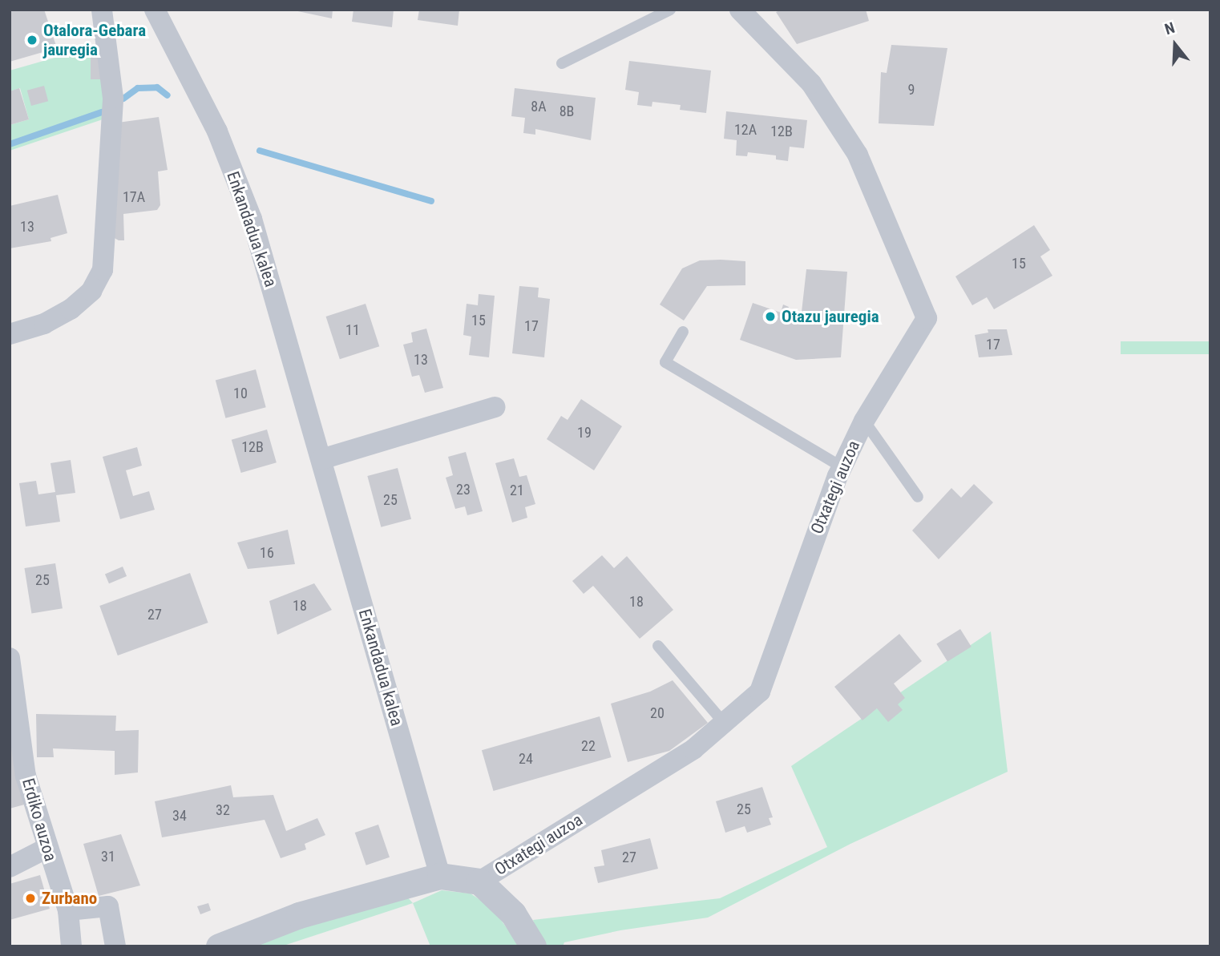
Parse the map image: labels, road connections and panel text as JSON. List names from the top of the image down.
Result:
{
  "streets": {
    "street": ["Enkandadua kalea", "Otxategi auzoa", "Erdiko auzoa"]
  },
  "places": ["Otalora-Gebara jauregia", "Otazu jauregia", "Zurbano"],
  "house_numbers": [
    "9",
    "8A",
    "8B",
    "12A",
    "12B",
    "17A",
    "13",
    "15",
    "15",
    "17",
    "11",
    "17",
    "13",
    "10",
    "19",
    "12B",
    "23",
    "21",
    "25",
    "16",
    "25",
    "18",
    "18",
    "27",
    "20",
    "22",
    "24",
    "25",
    "32",
    "34",
    "31",
    "27"
  ],
  "north": "top"
}
